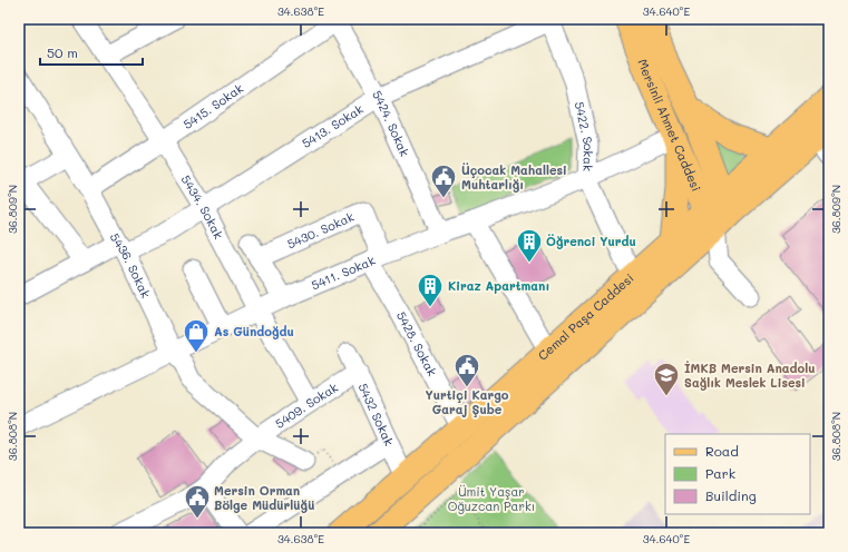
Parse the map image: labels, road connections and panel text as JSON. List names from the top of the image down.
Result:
{
  "streets": {
    "main road": ["Mersinli Ahmet Caddesi", "Cemal Paşa Caddesi"],
    "street": [
      "5415. Sokak",
      "5424. Sokak",
      "5413. Sokak",
      "5422. Sokak",
      "5434. Sokak",
      "5430. Sokak",
      "5436. Sokak",
      "5411. Sokak",
      "5428. Sokak",
      "5409. Sokak",
      "5432 Sokak"
    ]
  },
  "crossings": [
    ["5415. Sokak", "5424. Sokak"],
    ["5415. Sokak", "5434. Sokak"],
    ["5415. Sokak", "5436. Sokak"],
    ["5424. Sokak", "5413. Sokak"],
    ["5424. Sokak", "5411. Sokak"],
    ["Mersinli Ahmet Caddesi", "5411. Sokak"],
    ["Mersinli Ahmet Caddesi", "Cemal Paşa Caddesi"],
    ["5413. Sokak", "5422. Sokak"],
    ["5413. Sokak", "5434. Sokak"],
    ["5413. Sokak", "5436. Sokak"],
    ["5422. Sokak", "5411. Sokak"],
    ["5422. Sokak", "Cemal Paşa Caddesi"],
    ["5434. Sokak", "5411. Sokak"],
    ["5434. Sokak", "5409. Sokak"],
    ["5430. Sokak", "5411. Sokak"],
    ["5430. Sokak", "5428. Sokak"],
    ["5436. Sokak", "5411. Sokak"],
    ["5436. Sokak", "5409. Sokak"],
    ["5411. Sokak", "5428. Sokak"],
    ["Cemal Paşa Caddesi", "5428. Sokak"],
    ["Cemal Paşa Caddesi", "5432 Sokak"],
    ["5409. Sokak", "5432 Sokak"]
  ],
  "parks": ["Ümit Yaşar Oğuzcan Parkı"],
  "places": {
    "public building": ["Üçocak Mahallesi Muhtarlığı", "Yurtiçi Kargo Garaj Şube", "Mersin Orman Bölge Müdürlüğü"],
    "building": ["Öğrenci Yurdu", "Kiraz Apartmanı"],
    "shop": ["As Gündoğdu"],
    "school or university": ["İMKB Mersin Anadolu Sağlık Meslek Lisesi"]
  },
  "legend": ["Road", "Park", "Building"],
  "scale_bar": "50 m",
  "coordinates": [
    "34.638°E",
    "34.640°E",
    "36.809°N",
    "36.808°N"
  ]
}
